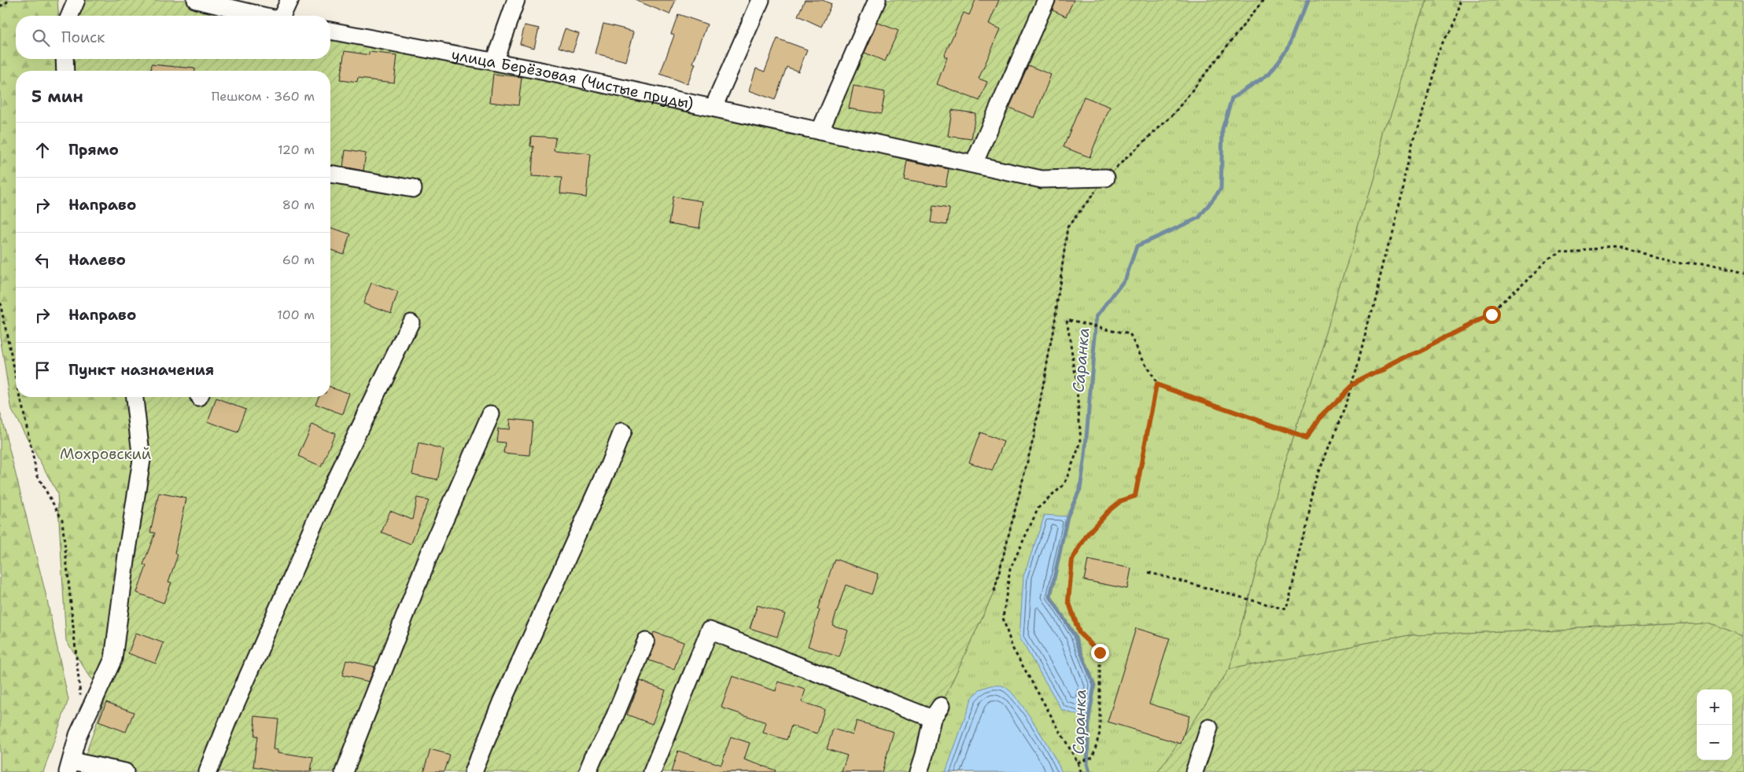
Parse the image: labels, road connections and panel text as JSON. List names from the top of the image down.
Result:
{
  "streets": {
    "street": ["улица Берёзовая (Чистые пруды)"]
  },
  "water": ["Саранка"],
  "parks": ["Мохровский"],
  "page": {
    "search": "Поиск",
    "heading": ["5 мин", "Пешком · 360 m"],
    "list": [
      ["Прямо", "120 m"],
      ["Направо", "80 m"],
      ["Налево", "60 m"],
      ["Направо", "100 m"],
      "Пункт назначения"
    ],
    "map_buttons": ["+", "−"]
  }
}
